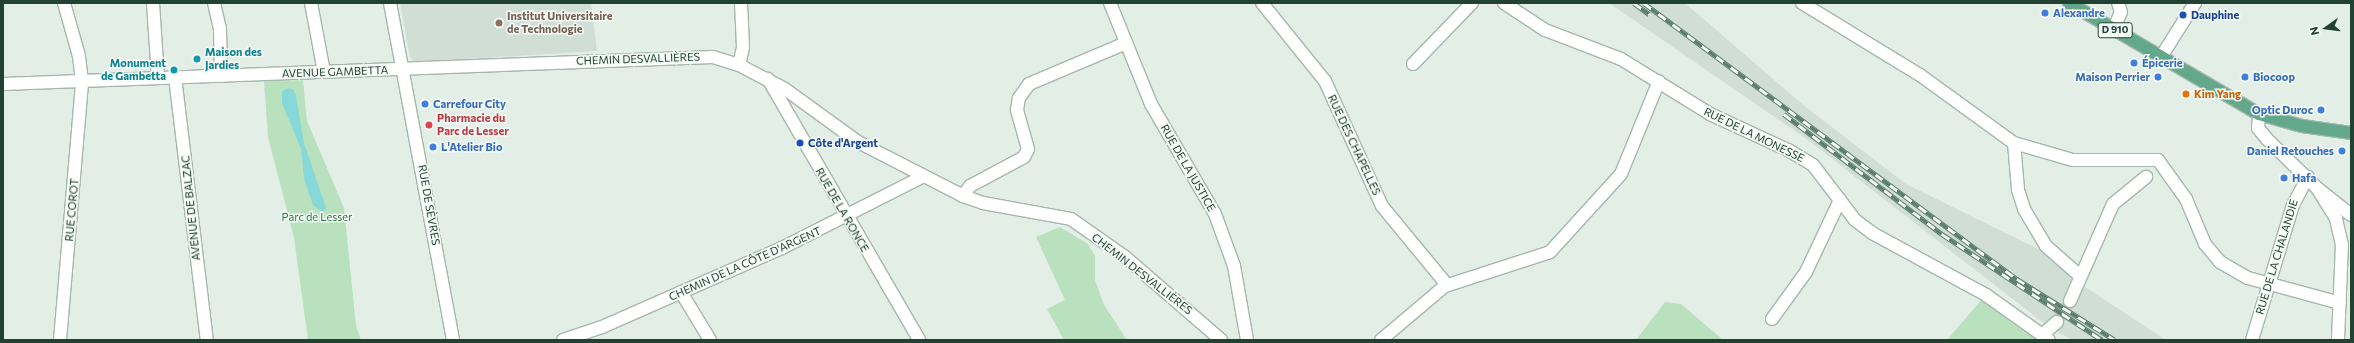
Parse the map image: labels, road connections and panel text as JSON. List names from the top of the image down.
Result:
{
  "streets": {
    "main road": ["D 910"],
    "street": [
      "CHEMIN DESVALLIÈRES",
      "AVENUE GAMBETTA",
      "RUE DE LA MONESSE",
      "RUE DES CHAPELLES",
      "RUE DE LA JUSTICE",
      "RUE DE SÈVRES",
      "AVENUE DE BALZAC",
      "RUE COROT",
      "RUE DE LA RONCE",
      "RUE DE LA CHALANDIE",
      "CHEMIN DE LA CÔTE D'ARGENT"
    ]
  },
  "crossings": [
    ["CHEMIN DESVALLIÈRES", "AVENUE GAMBETTA"],
    ["CHEMIN DESVALLIÈRES", "RUE DE SÈVRES"],
    ["CHEMIN DESVALLIÈRES", "RUE DE LA RONCE"],
    ["CHEMIN DESVALLIÈRES", "CHEMIN DE LA CÔTE D'ARGENT"],
    ["AVENUE GAMBETTA", "RUE DE SÈVRES"],
    ["AVENUE GAMBETTA", "AVENUE DE BALZAC"],
    ["AVENUE GAMBETTA", "RUE COROT"],
    ["RUE DE LA RONCE", "CHEMIN DE LA CÔTE D'ARGENT"]
  ],
  "parks": ["Parc de Lesser"],
  "places": [
    "Alexandre",
    "Dauphine",
    "Institut Universitaire de Technologie",
    "Maison des Jardies",
    "Épicerie",
    "Monument de Gambetta",
    "Maison Perrier",
    "Biocoop",
    "Kim Yang",
    "Carrefour City",
    "Optic Duroc",
    "Pharmacie du Parc de Lesser",
    "Côte d'Argent",
    "L'Atelier Bio",
    "Daniel Retouches",
    "Hafa"
  ],
  "north": "left"
}
